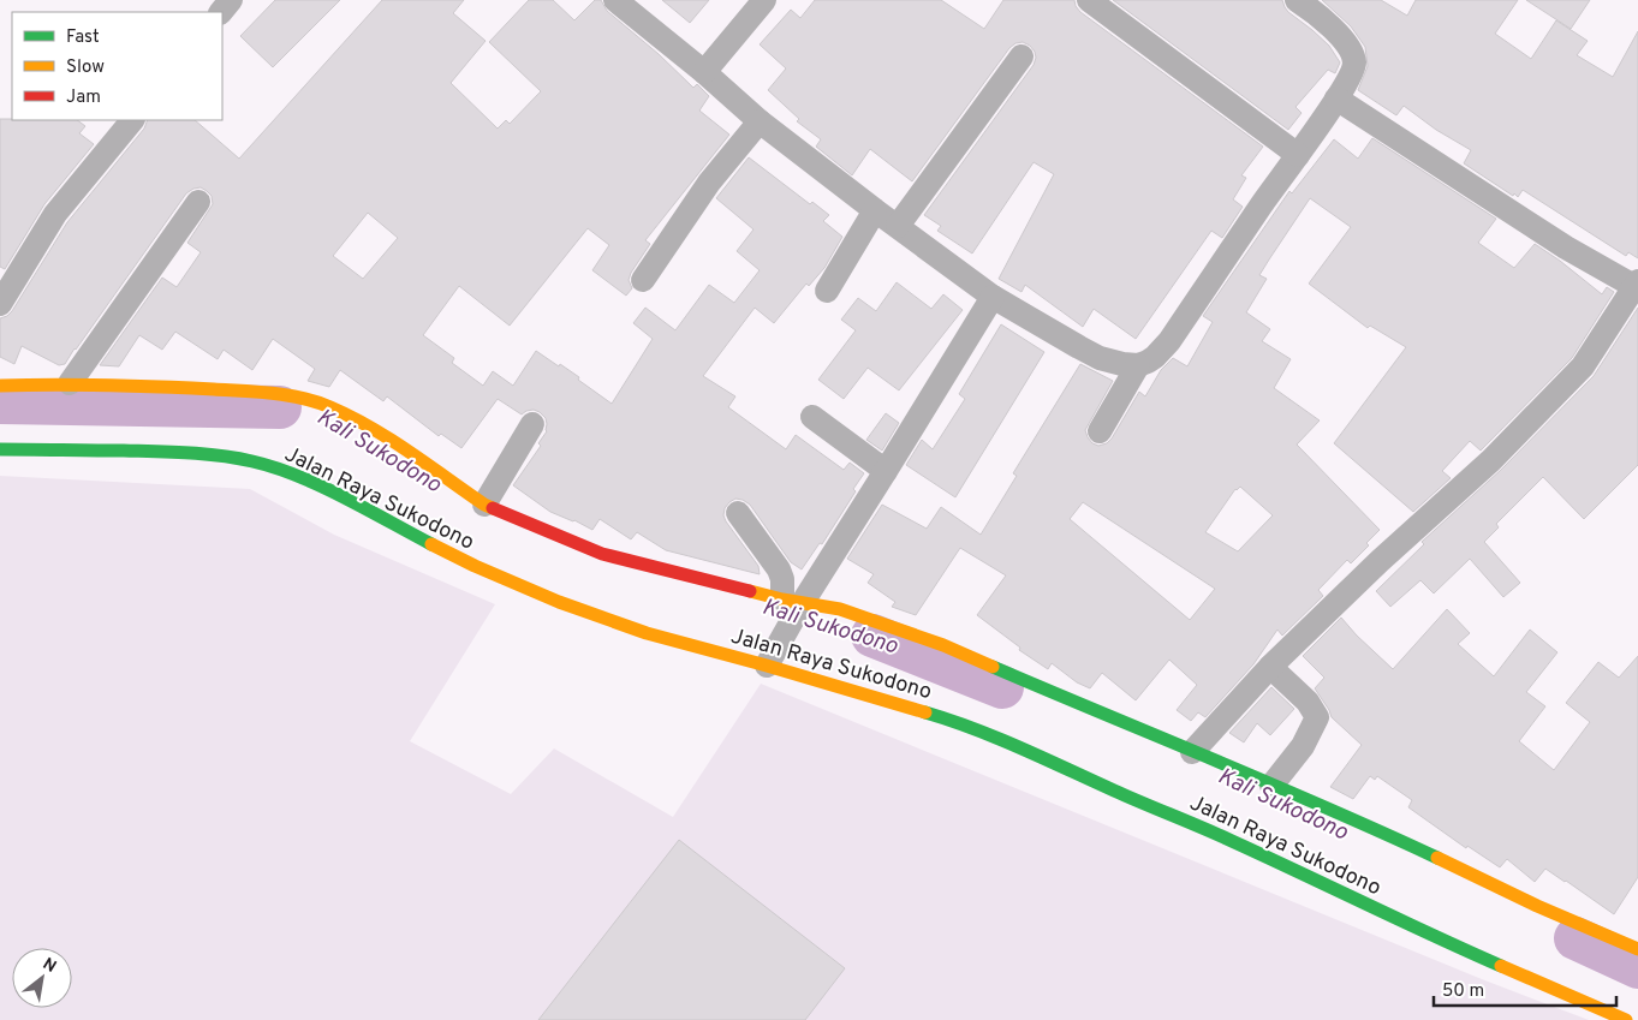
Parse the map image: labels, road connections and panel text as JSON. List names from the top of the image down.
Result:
{
  "streets": {
    "street": ["Jalan Raya Sukodono"]
  },
  "water": ["Kali Sukodono"],
  "legend": ["Fast", "Slow", "Jam"],
  "scale_bar": "50 m",
  "north": "top right"
}
